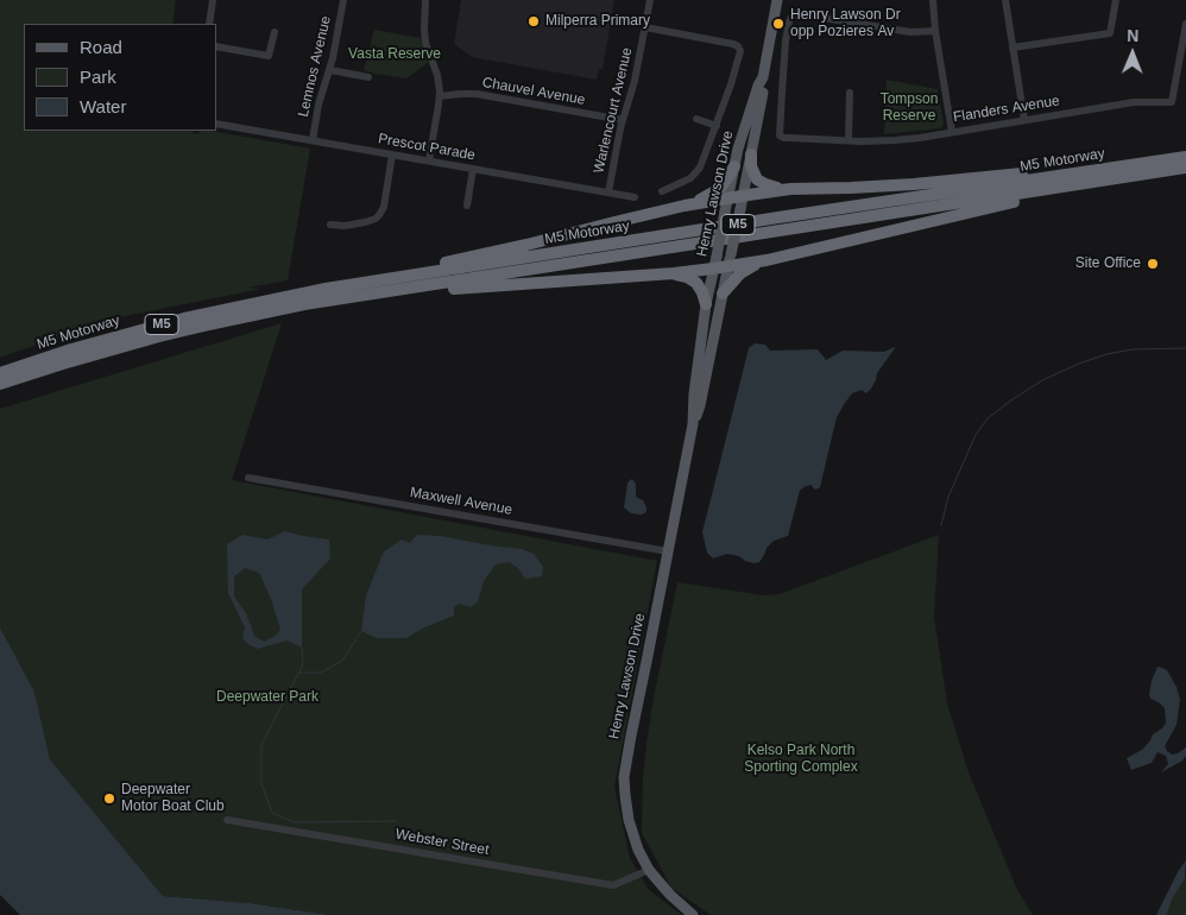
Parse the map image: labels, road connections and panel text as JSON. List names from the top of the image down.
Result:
{
  "streets": {
    "highway": ["M5 Motorway", "M5"],
    "main road": ["Henry Lawson Drive"],
    "street": [
      "Lemnos Avenue",
      "Chauvel Avenue",
      "Flanders Avenue",
      "Warlencourt Avenue",
      "Prescot Parade",
      "Maxwell Avenue",
      "Webster Street"
    ]
  },
  "crossings": [
    ["Lemnos Avenue", "Prescot Parade"],
    ["Chauvel Avenue", "Warlencourt Avenue"],
    ["Warlencourt Avenue", "Prescot Parade"],
    ["Henry Lawson Drive", "Maxwell Avenue"],
    ["Henry Lawson Drive", "Webster Street"]
  ],
  "parks": [
    "Vasta Reserve",
    "Tompson Reserve",
    "Deepwater Park",
    "Kelso Park North Sporting Complex"
  ],
  "places": [
    "Milperra Primary",
    "Henry Lawson Dr opp Pozieres Av",
    "Site Office",
    "Deepwater Motor Boat Club"
  ],
  "legend": ["Road", "Park", "Water"],
  "north": "top"
}
